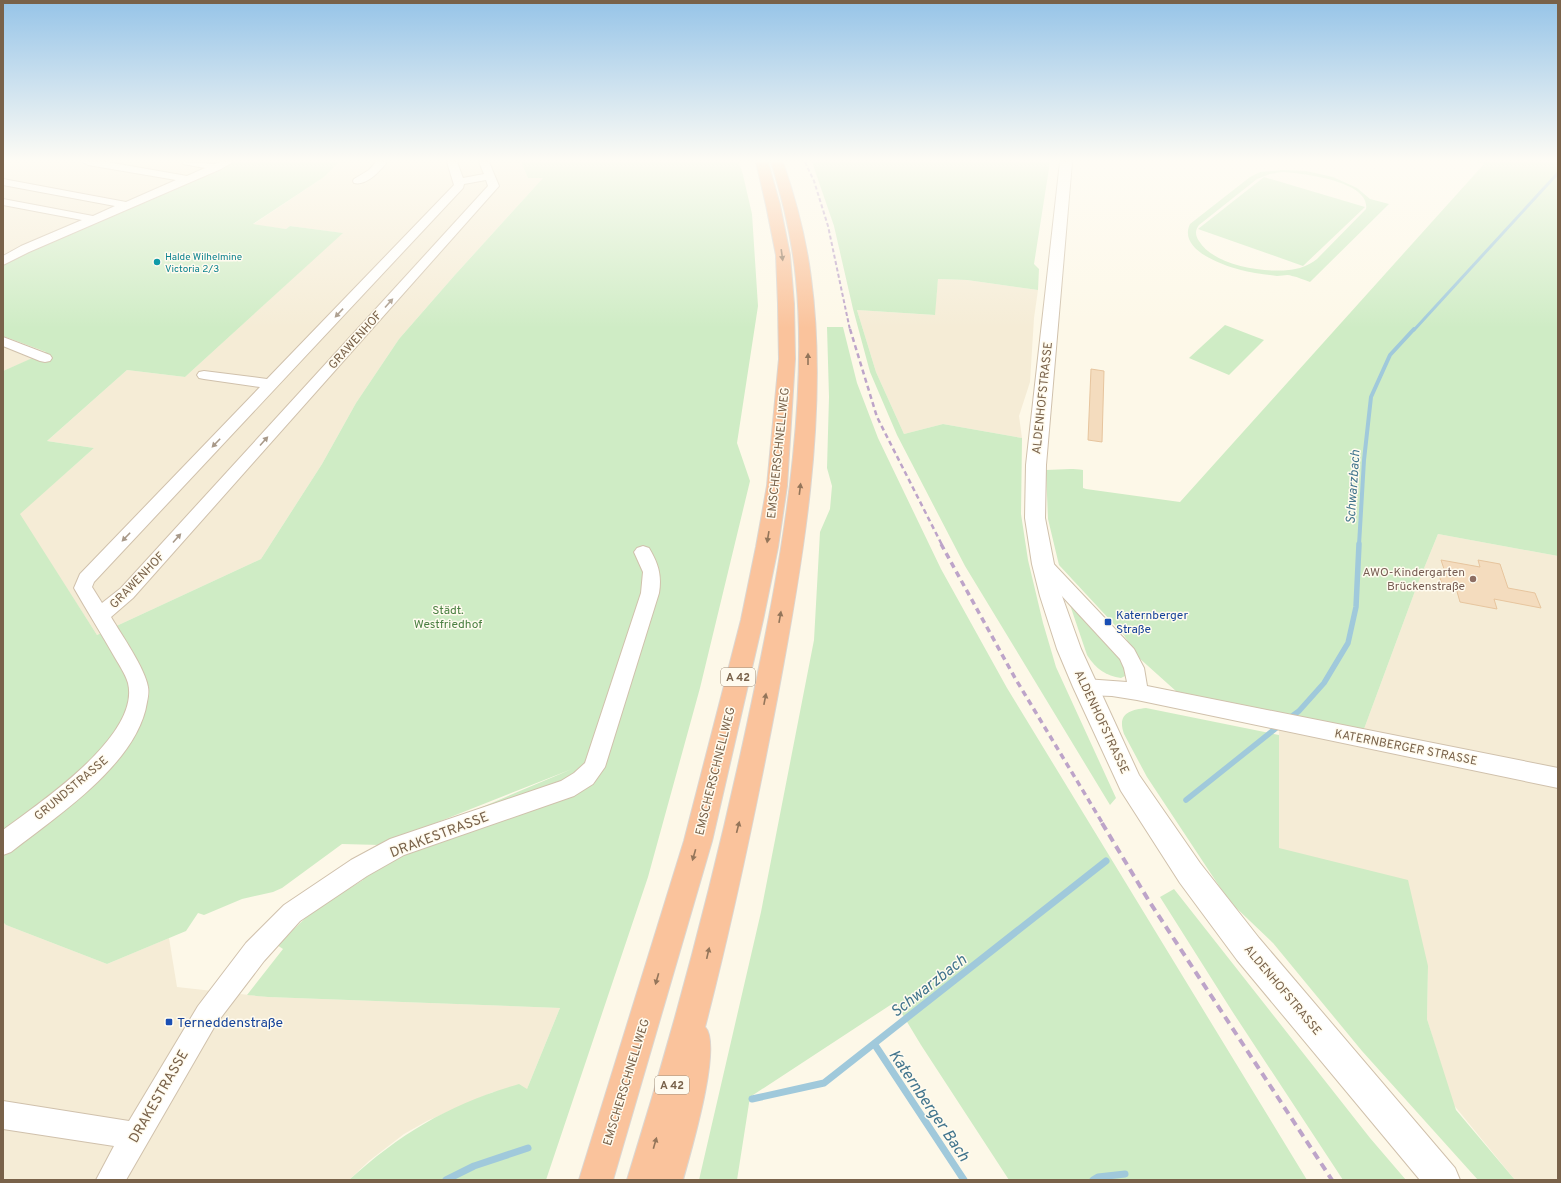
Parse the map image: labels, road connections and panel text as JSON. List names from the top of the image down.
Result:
{
  "streets": {
    "highway": ["EMSCHERSCHNELLWEG", "A 42"],
    "street": [
      "GRAWENHOF",
      "ALDENHOFSTRASSE",
      "KATERNBERGER STRASSE",
      "GRUNDSTRASSE",
      "DRAKESTRASSE"
    ]
  },
  "crossings": [
    ["GRAWENHOF", "GRUNDSTRASSE"],
    ["ALDENHOFSTRASSE", "KATERNBERGER STRASSE"]
  ],
  "water": ["Schwarzbach", "Katernberger Bach"],
  "parks": ["Städt. Westfriedhof"],
  "places": {
    "other": ["Halde Wilhelmine Victoria 2/3", "AWO-Kindergarten Brückenstraße"],
    "transit": ["Katernberger Straße", "Terneddenstraße"]
  }
}
